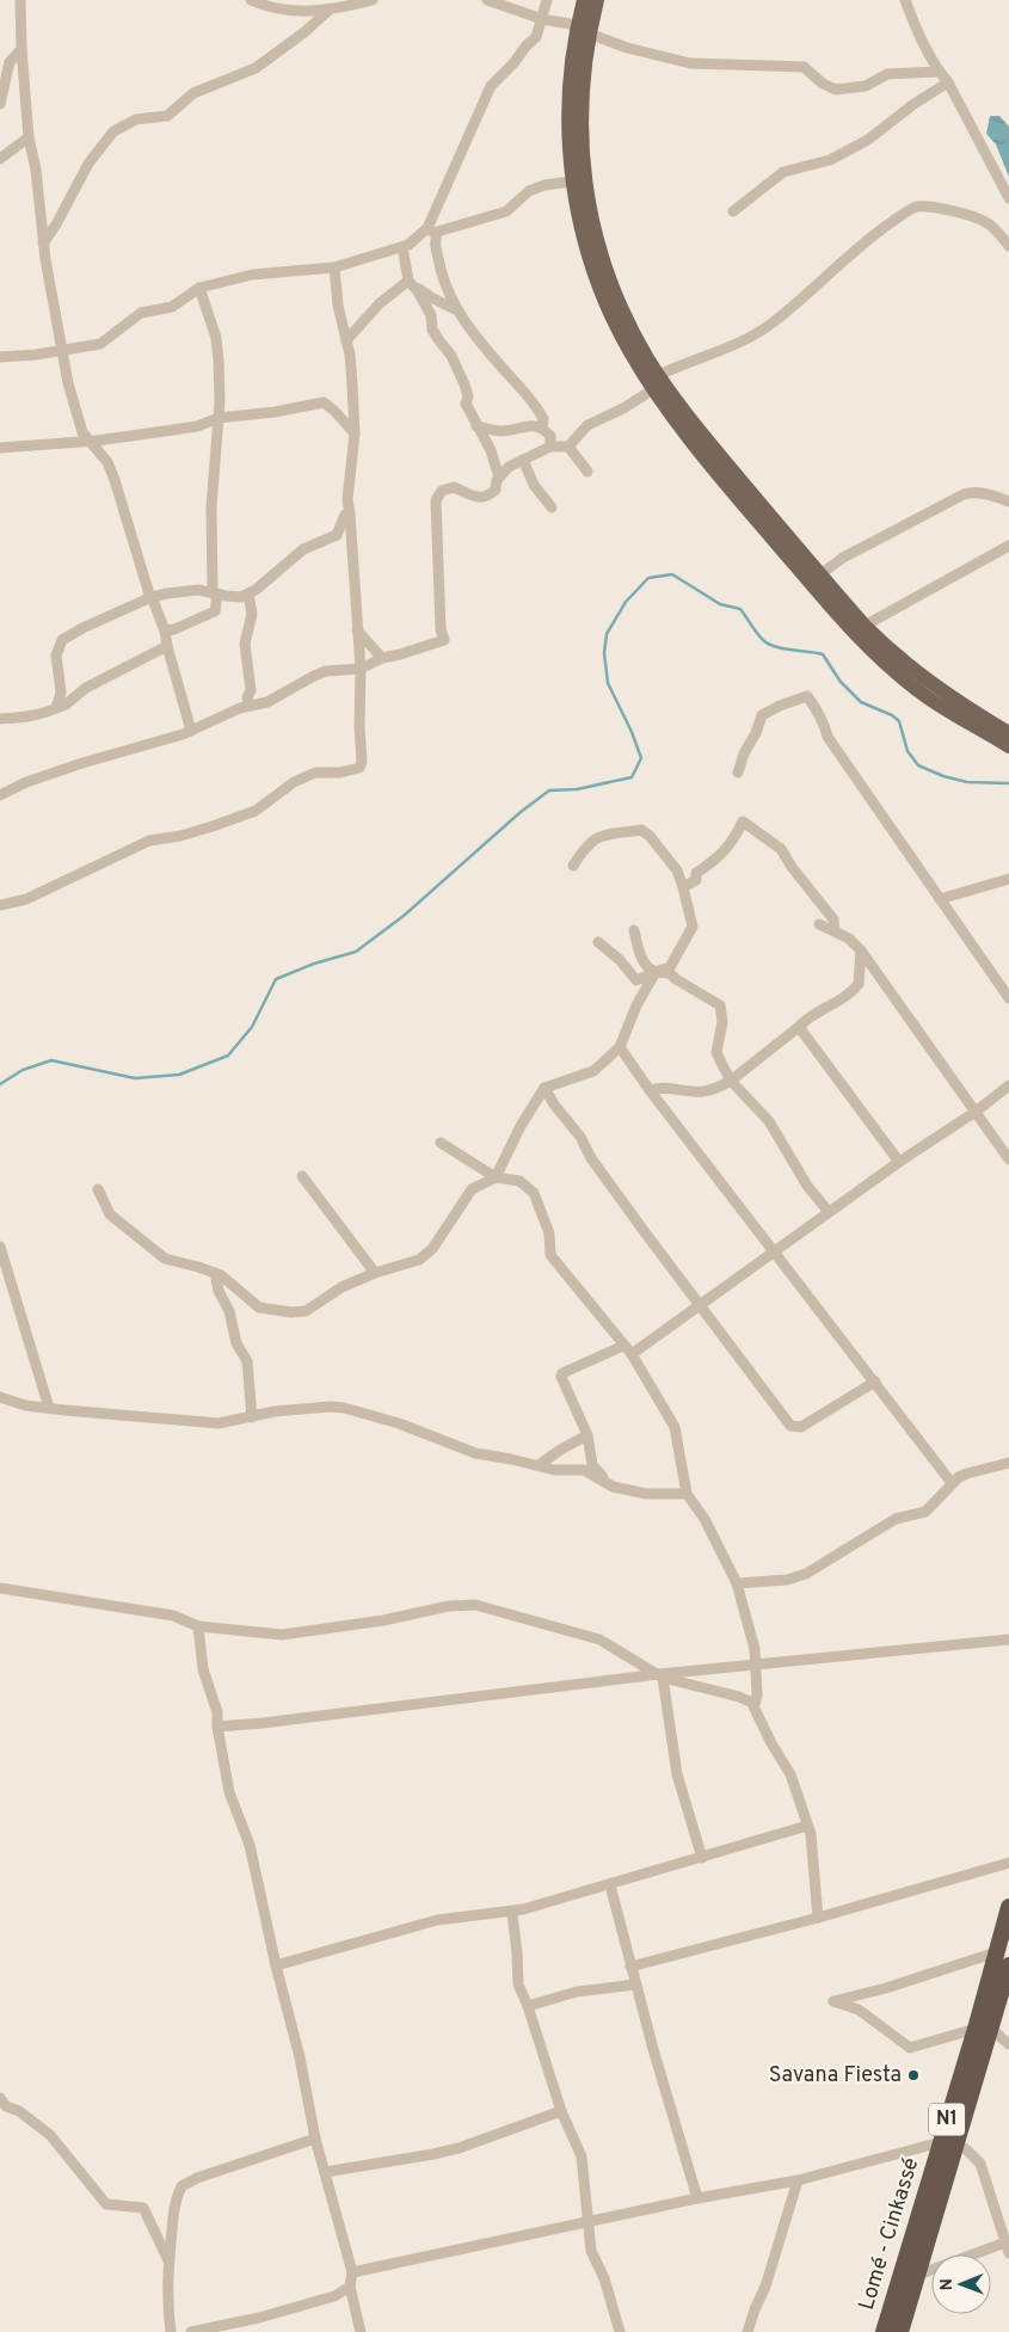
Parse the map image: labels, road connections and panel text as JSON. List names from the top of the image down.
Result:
{
  "streets": {
    "highway": ["N1", "Lomé - Cinkassé"]
  },
  "places": ["Savana Fiesta"],
  "north": "left"
}
